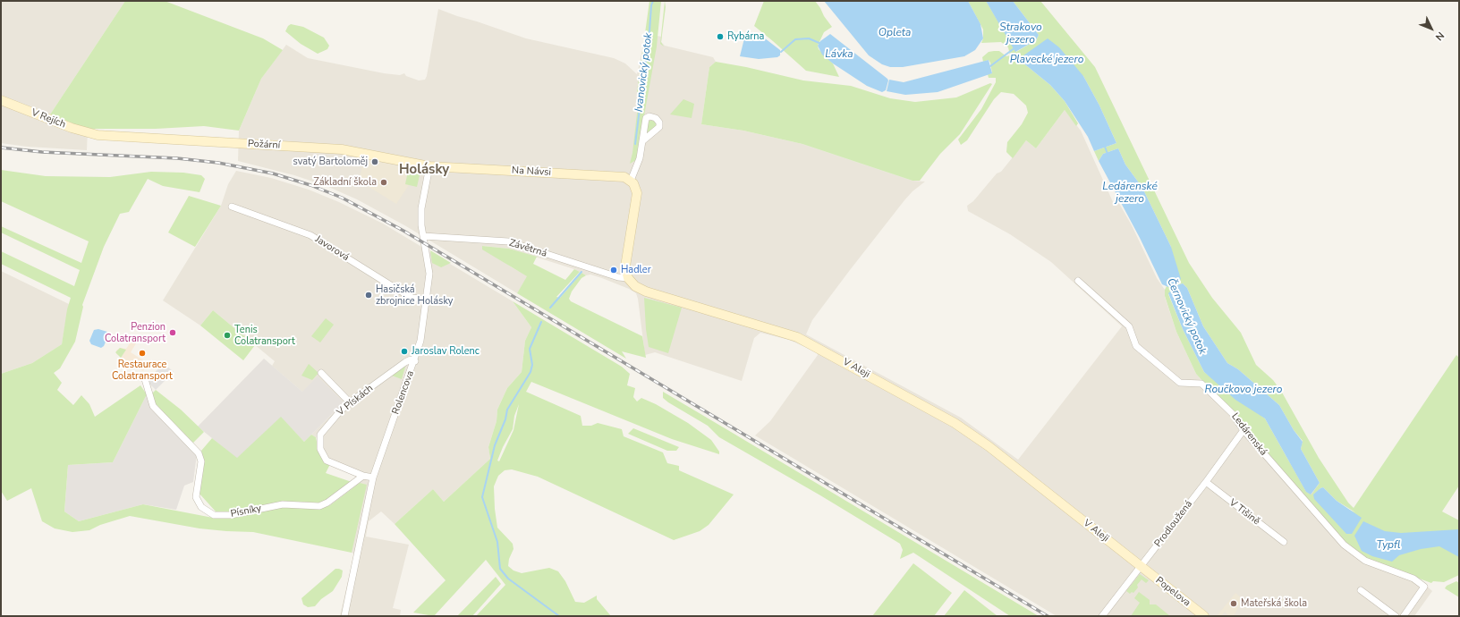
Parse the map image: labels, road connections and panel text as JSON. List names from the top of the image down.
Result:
{
  "streets": {
    "street": [
      "V Rejích",
      "Požární",
      "Na Návsi",
      "Javorová",
      "Závětrná",
      "V Aleji",
      "Rolencova",
      "V Pískách",
      "Ledárenská",
      "Písníky",
      "V Tišině",
      "Prodloužená",
      "Popelova"
    ]
  },
  "crossings": [
    ["V Rejích", "Požární"],
    ["Požární", "Na Návsi"],
    ["Požární", "Rolencova"],
    ["Na Návsi", "Rolencova"],
    ["Javorová", "Rolencova"],
    ["Závětrná", "V Aleji"],
    ["Závětrná", "Rolencova"],
    ["V Aleji", "Prodloužená"],
    ["V Aleji", "Popelova"],
    ["Rolencova", "V Pískách"],
    ["V Pískách", "Písníky"],
    ["Ledárenská", "Prodloužená"],
    ["V Tišině", "Prodloužená"],
    ["Prodloužená", "Popelova"]
  ],
  "districts": ["Holásky"],
  "water": [
    "Strakovo jezero",
    "Opleta",
    "Lávka",
    "Plavecké jezero",
    "Ivanovický potok",
    "Ledárenské jezero",
    "Černovický potok",
    "Roučkovo jezero",
    "Typfl"
  ],
  "places": [
    "Rybárna",
    "svatý Bartoloměj",
    "Základní škola",
    "Hadler",
    "Hasičská zbrojnice Holásky",
    "Penzion Colatransport",
    "Tenis Colatransport",
    "Jaroslav Rolenc",
    "Restaurace Colatransport",
    "Mateřská škola"
  ],
  "north": "bottom right"
}
